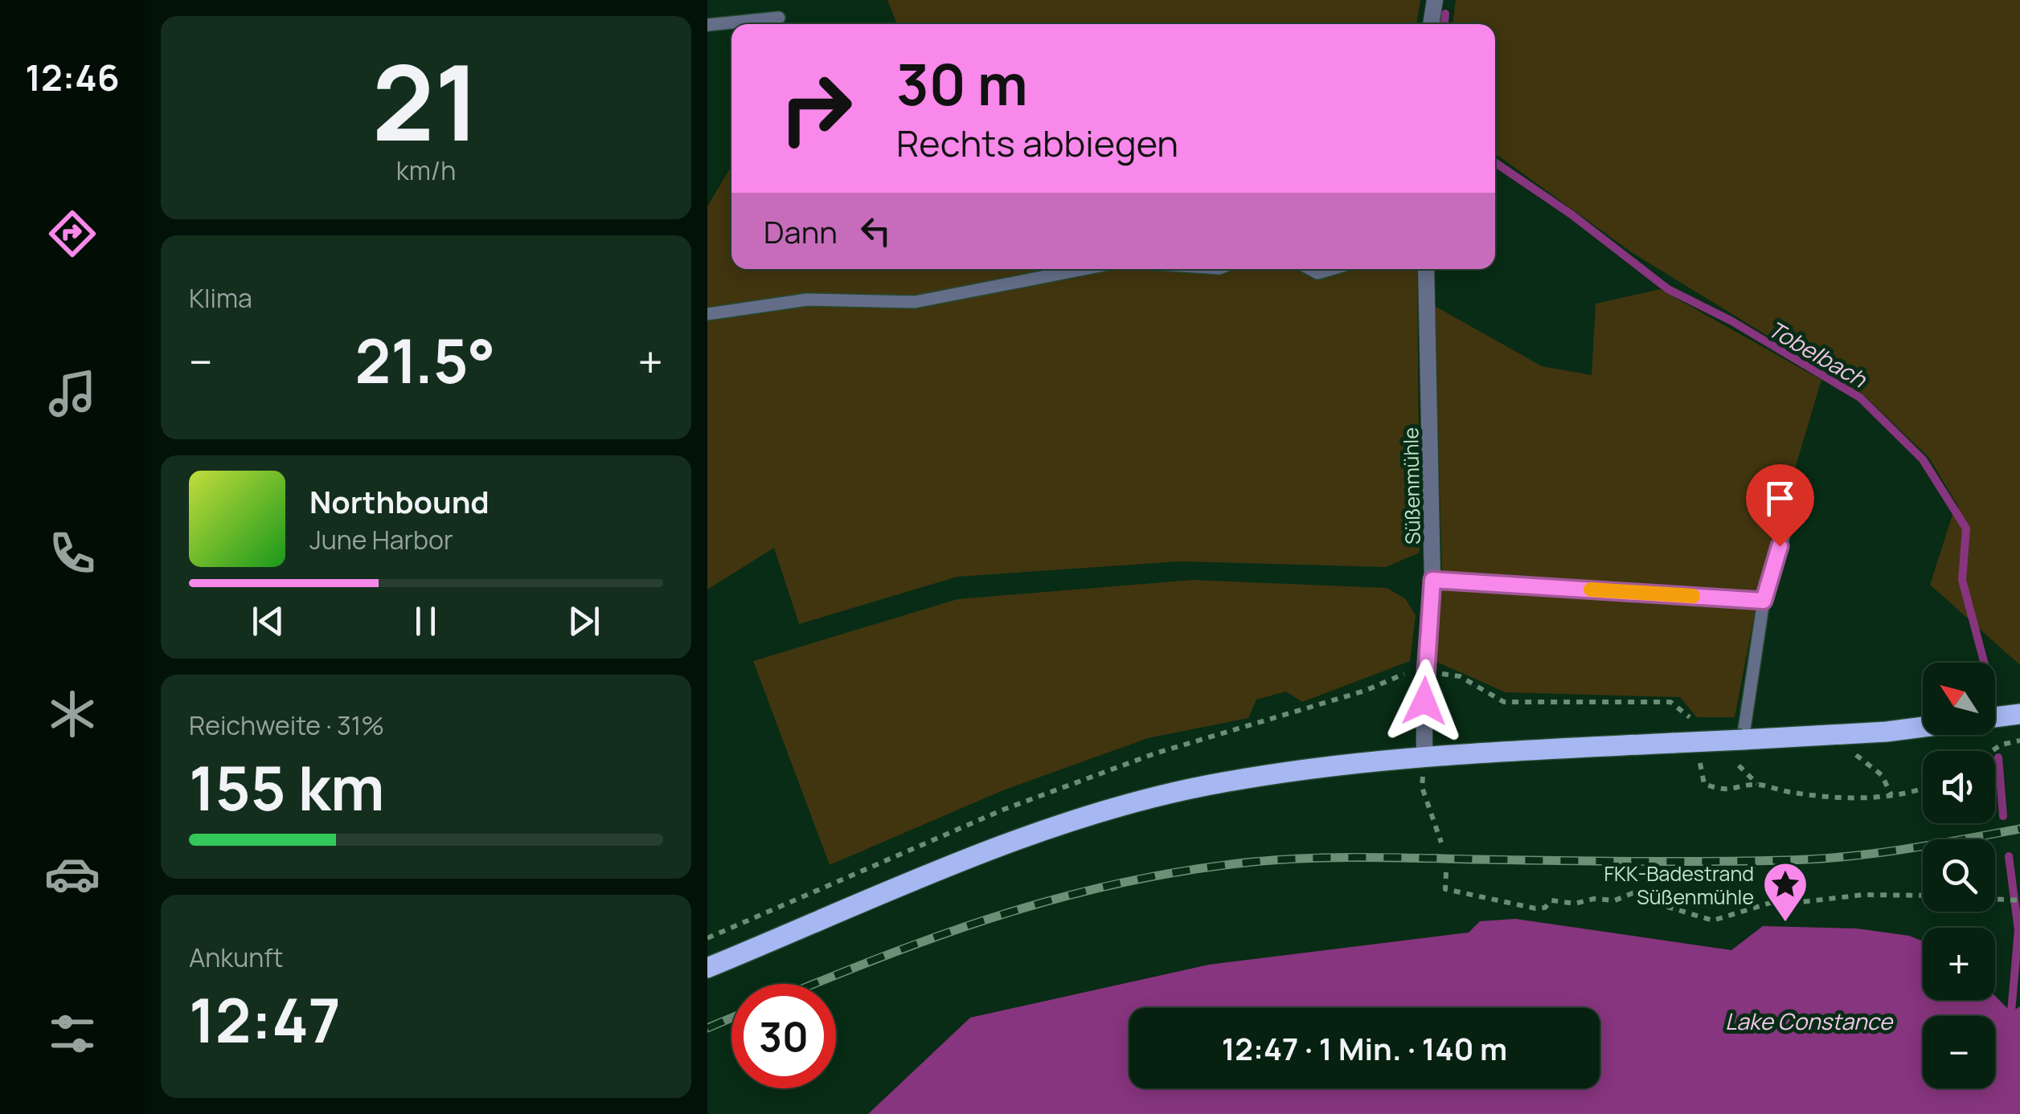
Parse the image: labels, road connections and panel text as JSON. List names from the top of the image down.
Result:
{
  "streets": {
    "street": ["Süßenmühle"]
  },
  "water": ["Tobelbach", "Lake Constance"],
  "places": {
    "place": ["FKK-Badestrand Süßenmühle"]
  },
  "north": "top left",
  "page": {
    "tabs": "12:46",
    "tile": [
      ["21", "km/h"],
      "Klima",
      ["Reichweite · 31%", "155 km"],
      ["Ankunft", "12:47"]
    ],
    "turn": ["30 m", "Rechts abbiegen"],
    "then": "Dann",
    "heat": ["−", "21.5°", "+"],
    "song": ["Northbound", "June Harbor"],
    "map_buttons": ["+", "−"],
    "limit": "30",
    "trip": "12:47 · 1 Min. · 140 m"
  }
}
